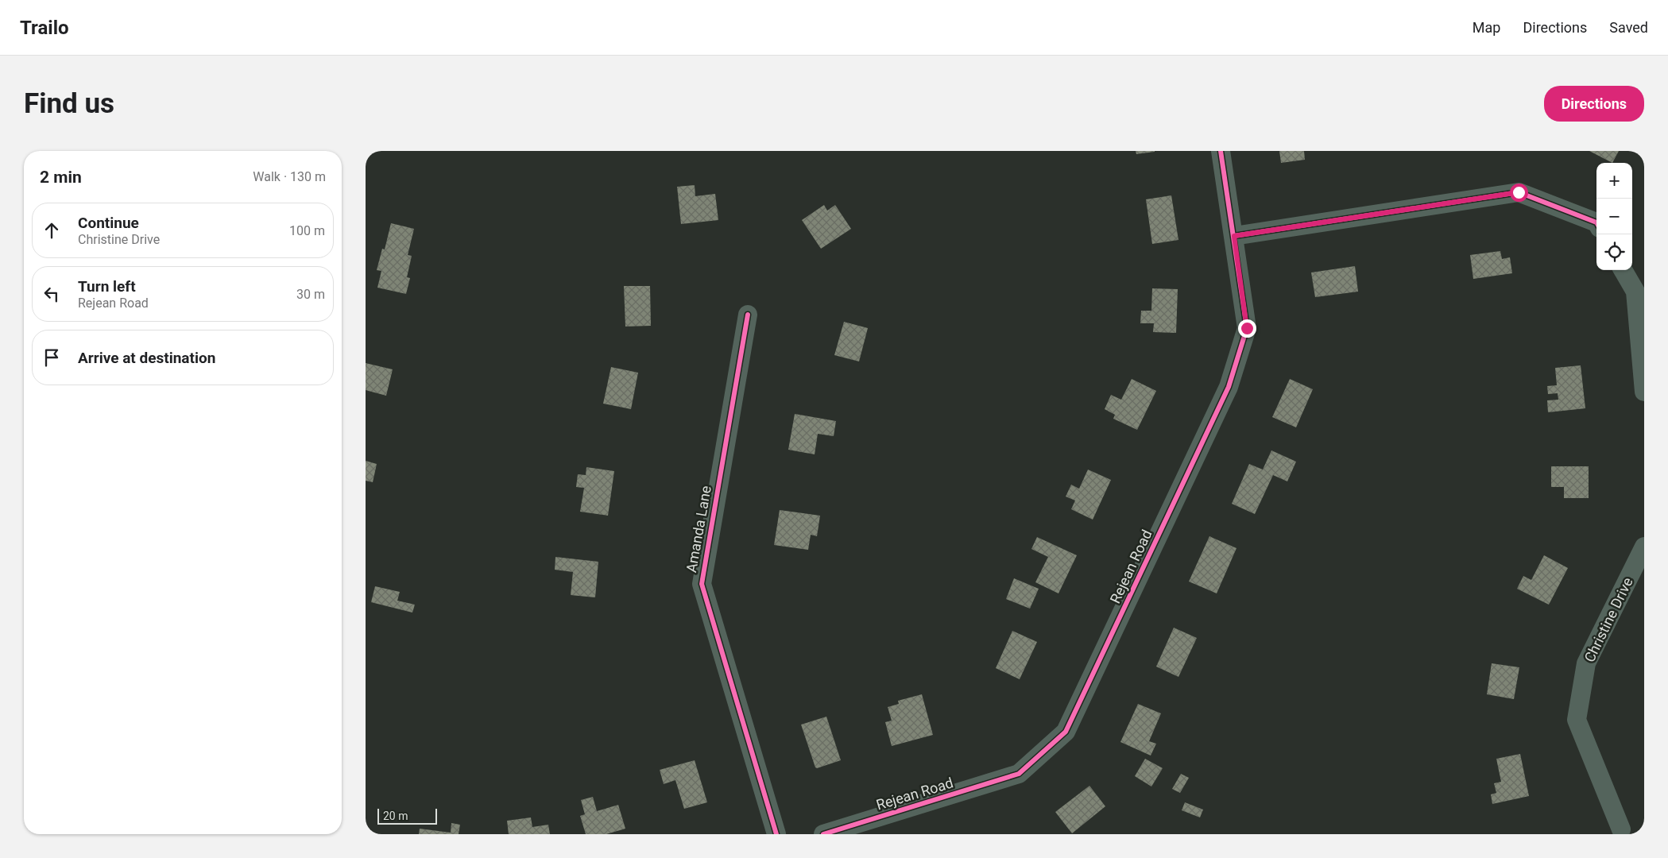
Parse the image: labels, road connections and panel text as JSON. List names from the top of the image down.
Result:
{
  "streets": {
    "street": ["Amanda Lane", "Rejean Road", "Christine Drive"]
  },
  "scale_bar": "20 m",
  "page": {
    "header": "Trailo",
    "nav": ["Map", "Directions", "Saved"],
    "buttons": "Directions",
    "title": "Find us",
    "heading": ["2 min", "Walk · 130 m"],
    "map_buttons": ["+", "−"],
    "list": [
      ["Continue", "Christine Drive", "100 m"],
      ["Turn left", "Rejean Road", "30 m"],
      "Arrive at destination"
    ],
    "scale": "20 m"
  }
}
